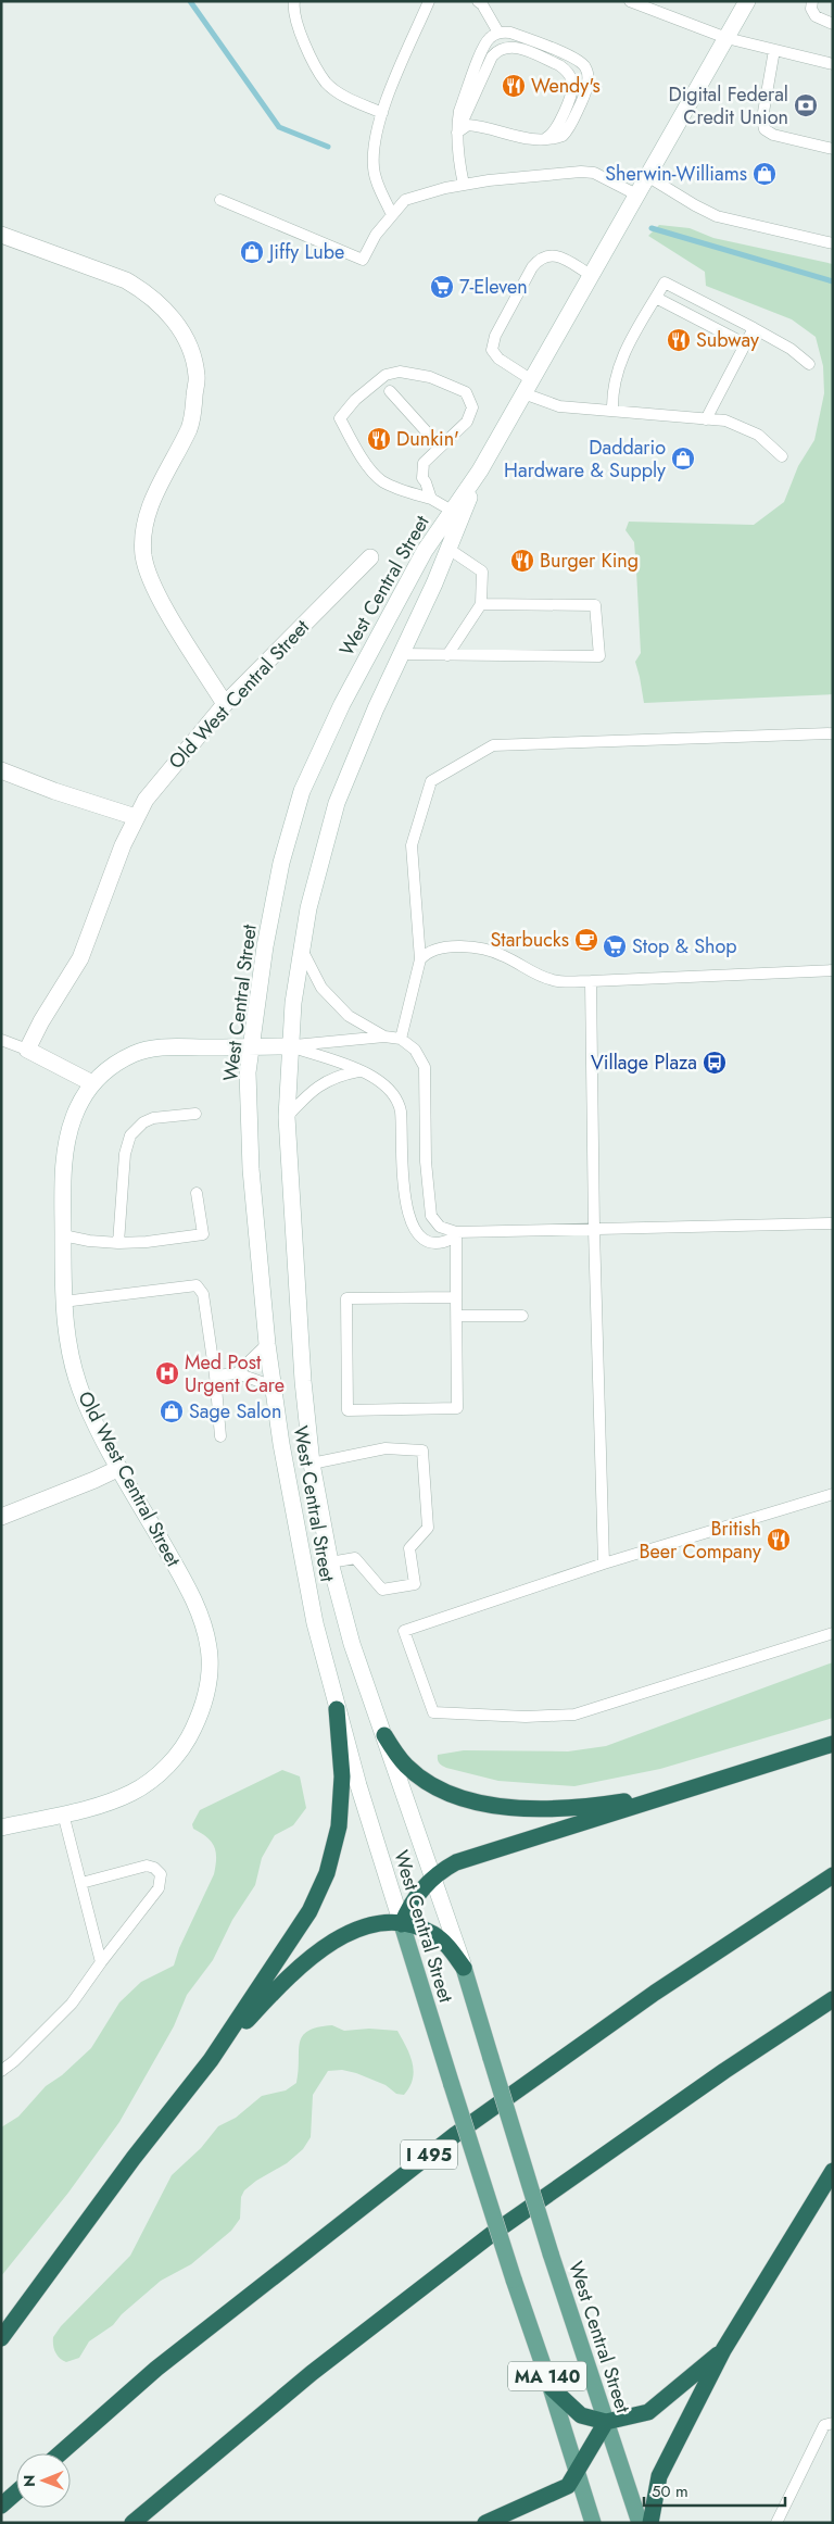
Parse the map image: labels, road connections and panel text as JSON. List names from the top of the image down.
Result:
{
  "streets": {
    "highway": ["I 495"],
    "main road": ["West Central Street", "Old West Central Street", "MA 140"]
  },
  "places": {
    "restaurant": [
      "Wendy's",
      "Subway",
      "Dunkin'",
      "Burger King",
      "British Beer Company"
    ],
    "bank": ["Digital Federal Credit Union"],
    "shop": [
      "Sherwin-Williams",
      "Jiffy Lube",
      "Daddario Hardware & Supply",
      "Sage Salon"
    ],
    "supermarket": ["7-Eleven", "Stop & Shop"],
    "cafe": ["Starbucks"],
    "bus stop": ["Village Plaza"],
    "hospital": ["Med Post Urgent Care"]
  },
  "scale_bar": "50 m",
  "north": "left"
}
